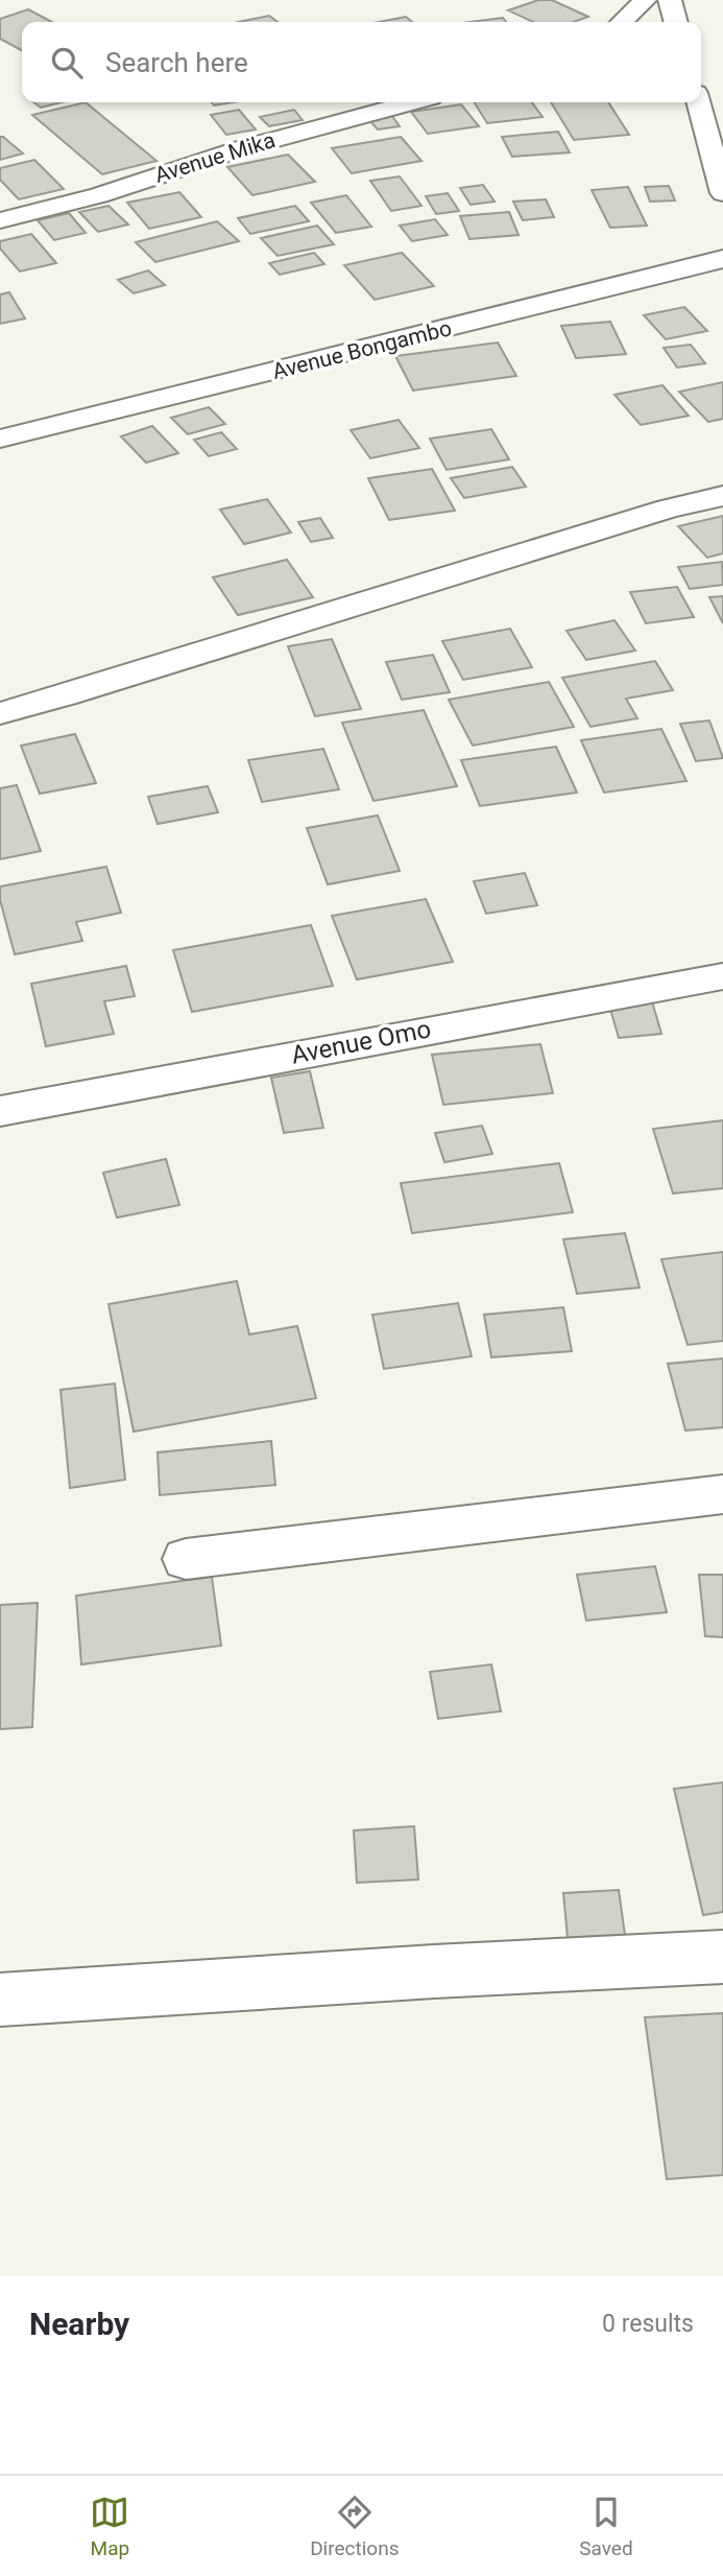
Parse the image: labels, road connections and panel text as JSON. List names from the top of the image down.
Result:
{
  "streets": {
    "street": ["Avenue Mika", "Avenue Bongambo", "Avenue Omo"]
  },
  "page": {
    "search": "Search here",
    "heading": ["Nearby", "0 results"],
    "nav": ["Map", "Directions", "Saved"]
  }
}
